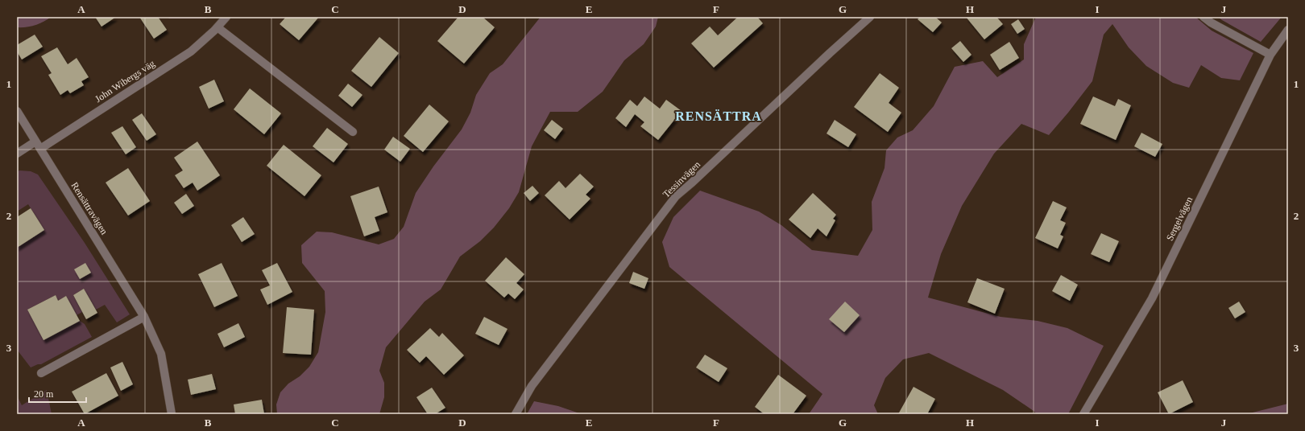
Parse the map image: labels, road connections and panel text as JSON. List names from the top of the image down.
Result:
{
  "streets": {
    "street": [
      "John Wibergs väg",
      "Tessinvägen",
      "Rensättravägen",
      "Sergelvägen"
    ]
  },
  "crossings": [
    ["John Wibergs väg", "Rensättravägen"]
  ],
  "districts": ["RENSÄTTRA"],
  "scale_bar": "20 m",
  "grid": {
    "columns": [
      "A",
      "B",
      "C",
      "D",
      "E",
      "F",
      "G",
      "H",
      "I",
      "J"
    ],
    "rows": ["1", "2", "3"]
  }
}
